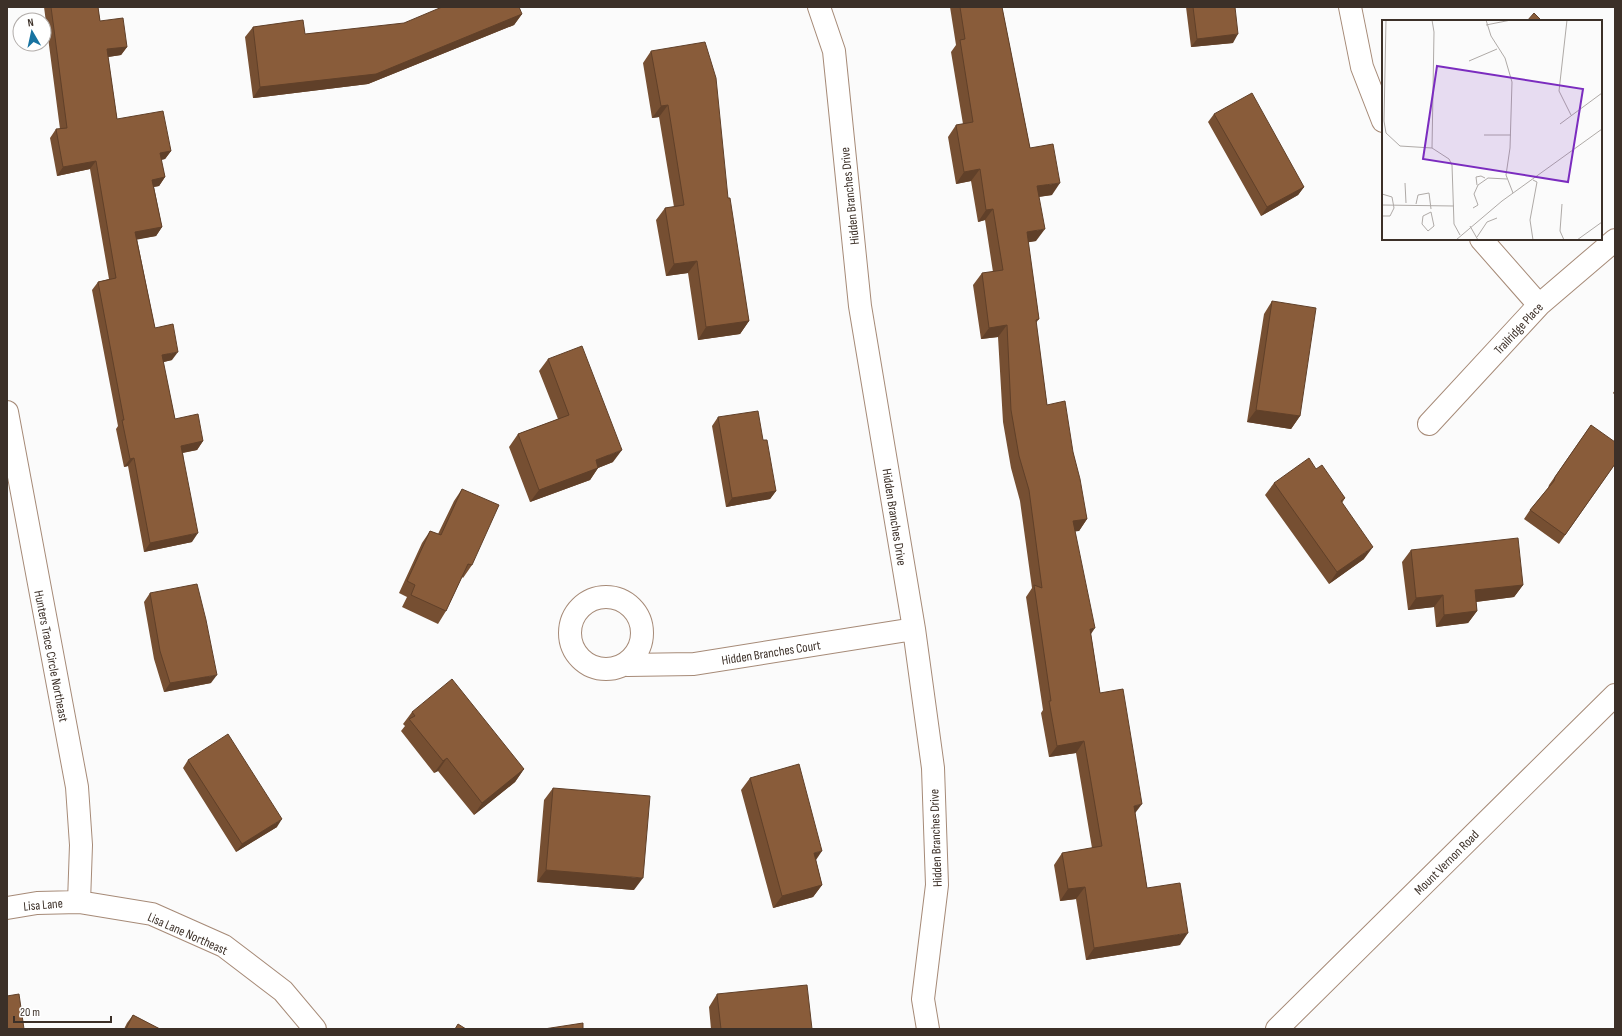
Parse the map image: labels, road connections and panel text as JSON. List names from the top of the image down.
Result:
{
  "streets": {
    "street": [
      "Hidden Branches Drive",
      "Trailridge Place",
      "Hidden Branches Court",
      "Hunters Trace Circle Northeast",
      "Mount Vernon Road",
      "Lisa Lane",
      "Lisa Lane Northeast"
    ]
  },
  "crossings": [
    ["Hidden Branches Drive", "Hidden Branches Court"],
    ["Hunters Trace Circle Northeast", "Lisa Lane"],
    ["Hunters Trace Circle Northeast", "Lisa Lane Northeast"],
    ["Lisa Lane", "Lisa Lane Northeast"]
  ],
  "scale_bar": "20 m",
  "north": "top"
}
